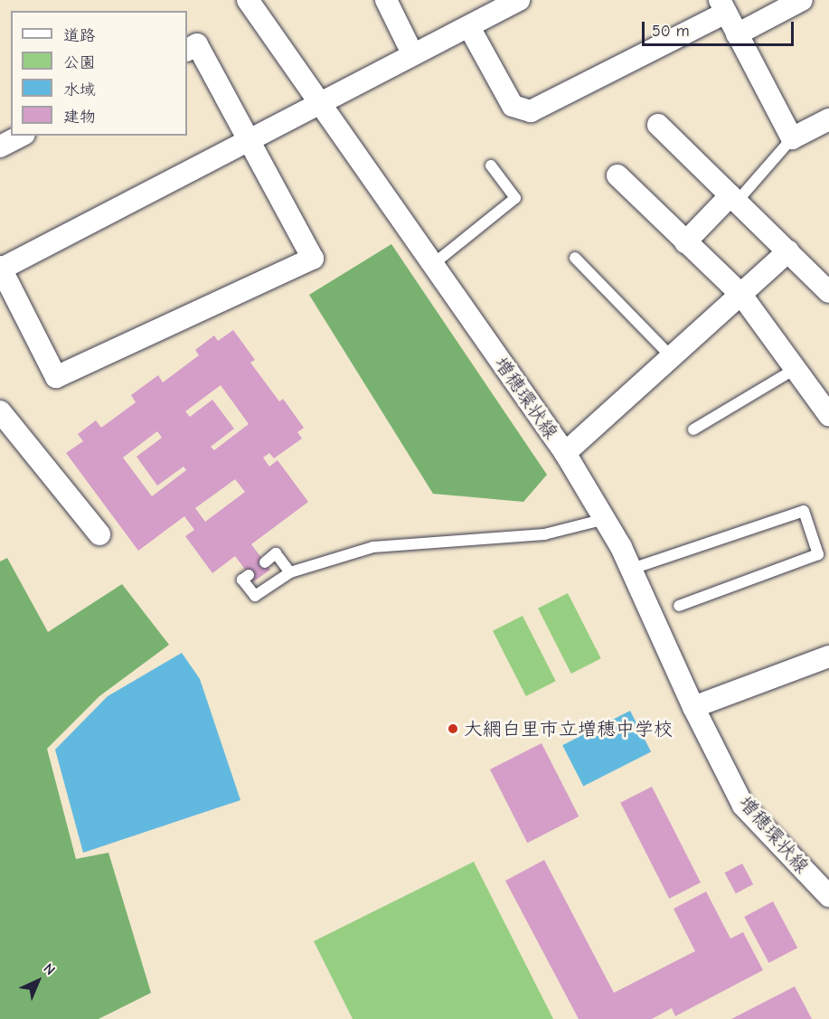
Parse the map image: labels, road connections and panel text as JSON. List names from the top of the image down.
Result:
{
  "streets": {
    "street": ["増穂環状線"]
  },
  "places": ["大網白里市立増穂中学校"],
  "legend": [
    "道路",
    "公園",
    "水域",
    "建物"
  ],
  "scale_bar": "50 m",
  "north": "top right"
}
